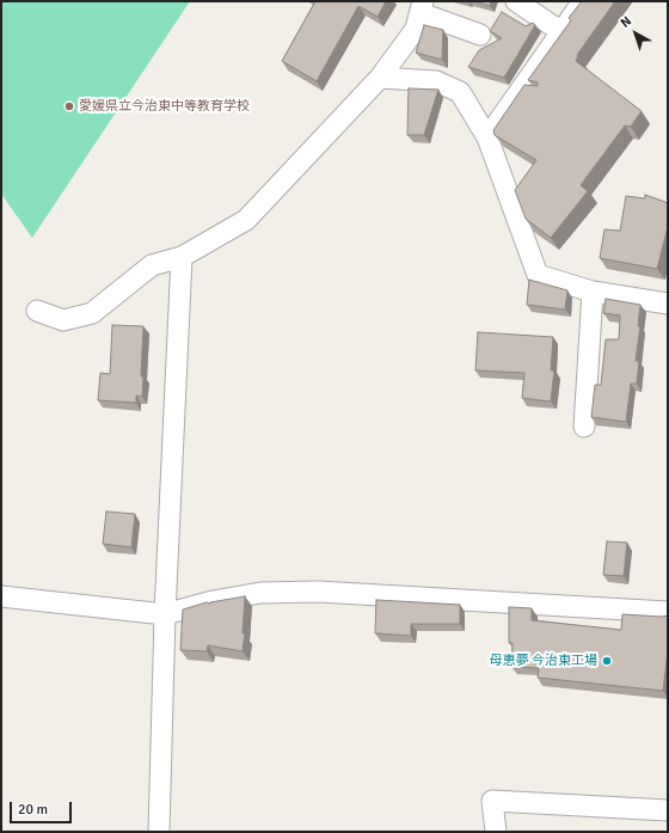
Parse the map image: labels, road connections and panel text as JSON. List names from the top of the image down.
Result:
{
  "places": ["愛媛県立今治東中等教育学校", "母恵夢 今治東工場"],
  "scale_bar": "20 m",
  "north": "top left"
}
